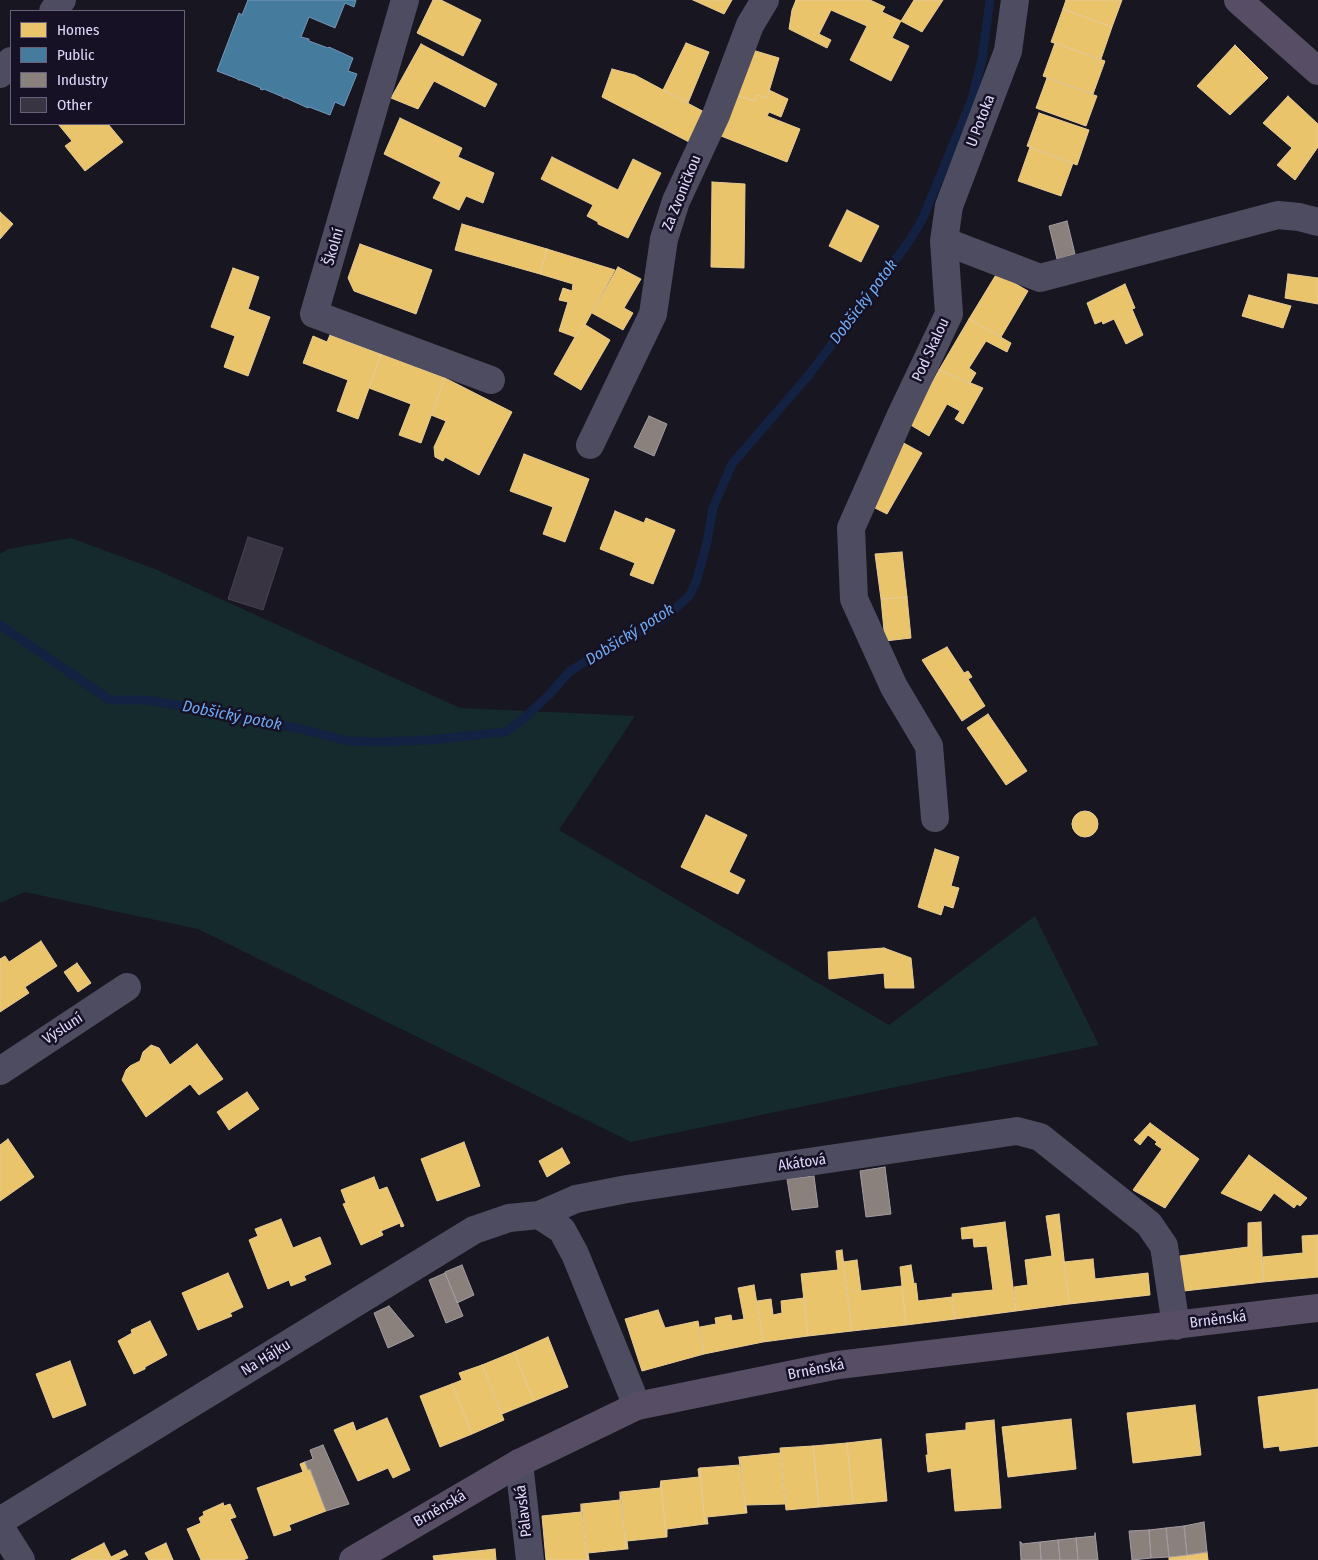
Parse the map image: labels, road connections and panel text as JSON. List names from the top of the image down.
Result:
{
  "streets": {
    "main road": ["Brněnská"],
    "street": [
      "U Potoka",
      "Za Zvoničkou",
      "Školní",
      "Pod Skalou",
      "Výsluní",
      "Akátová",
      "Na Hájku",
      "Pálavská"
    ]
  },
  "crossings": [
    ["U Potoka", "Pod Skalou"],
    ["Akátová", "Brněnská"],
    ["Akátová", "Na Hájku"],
    ["Brněnská", "Pálavská"]
  ],
  "water": ["Dobšický potok"],
  "legend": [
    "Homes",
    "Public",
    "Industry",
    "Other"
  ]
}
